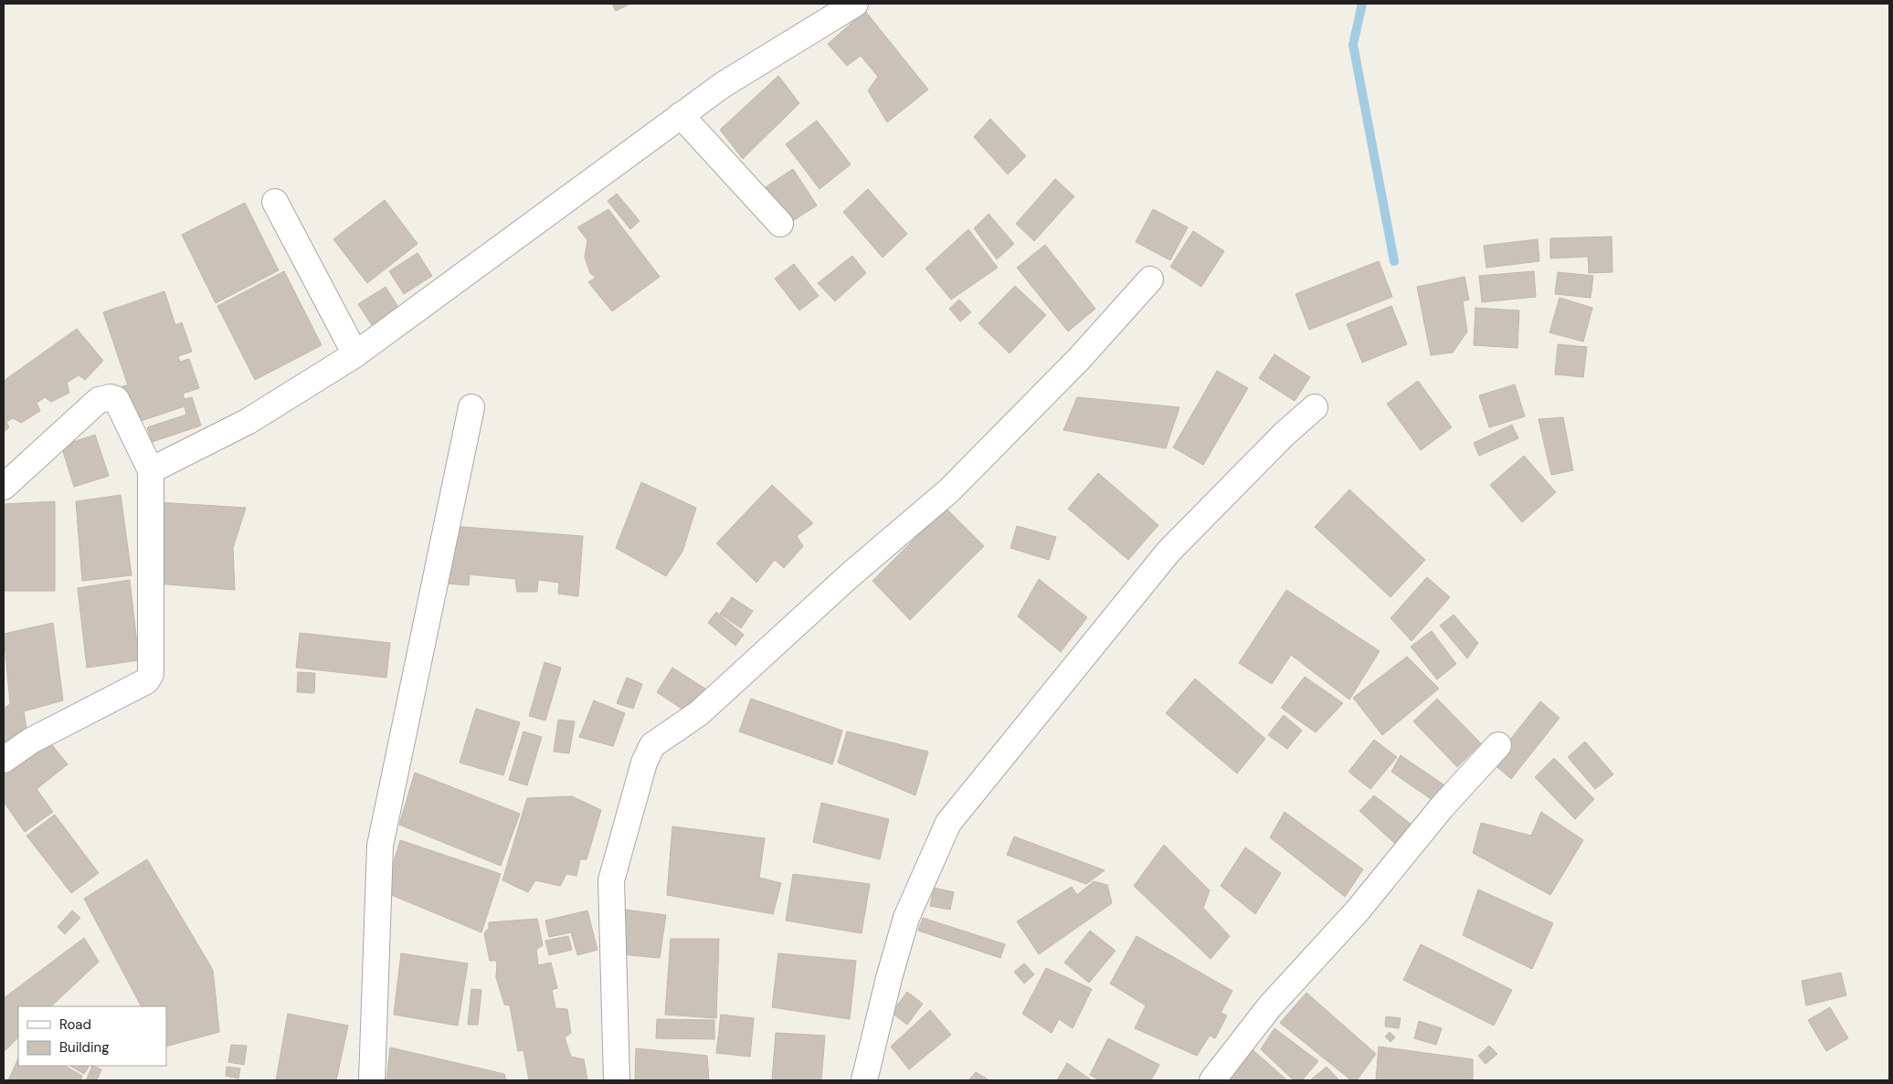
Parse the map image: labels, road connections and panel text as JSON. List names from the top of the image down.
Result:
{
  "legend": ["Road", "Building"]
}
